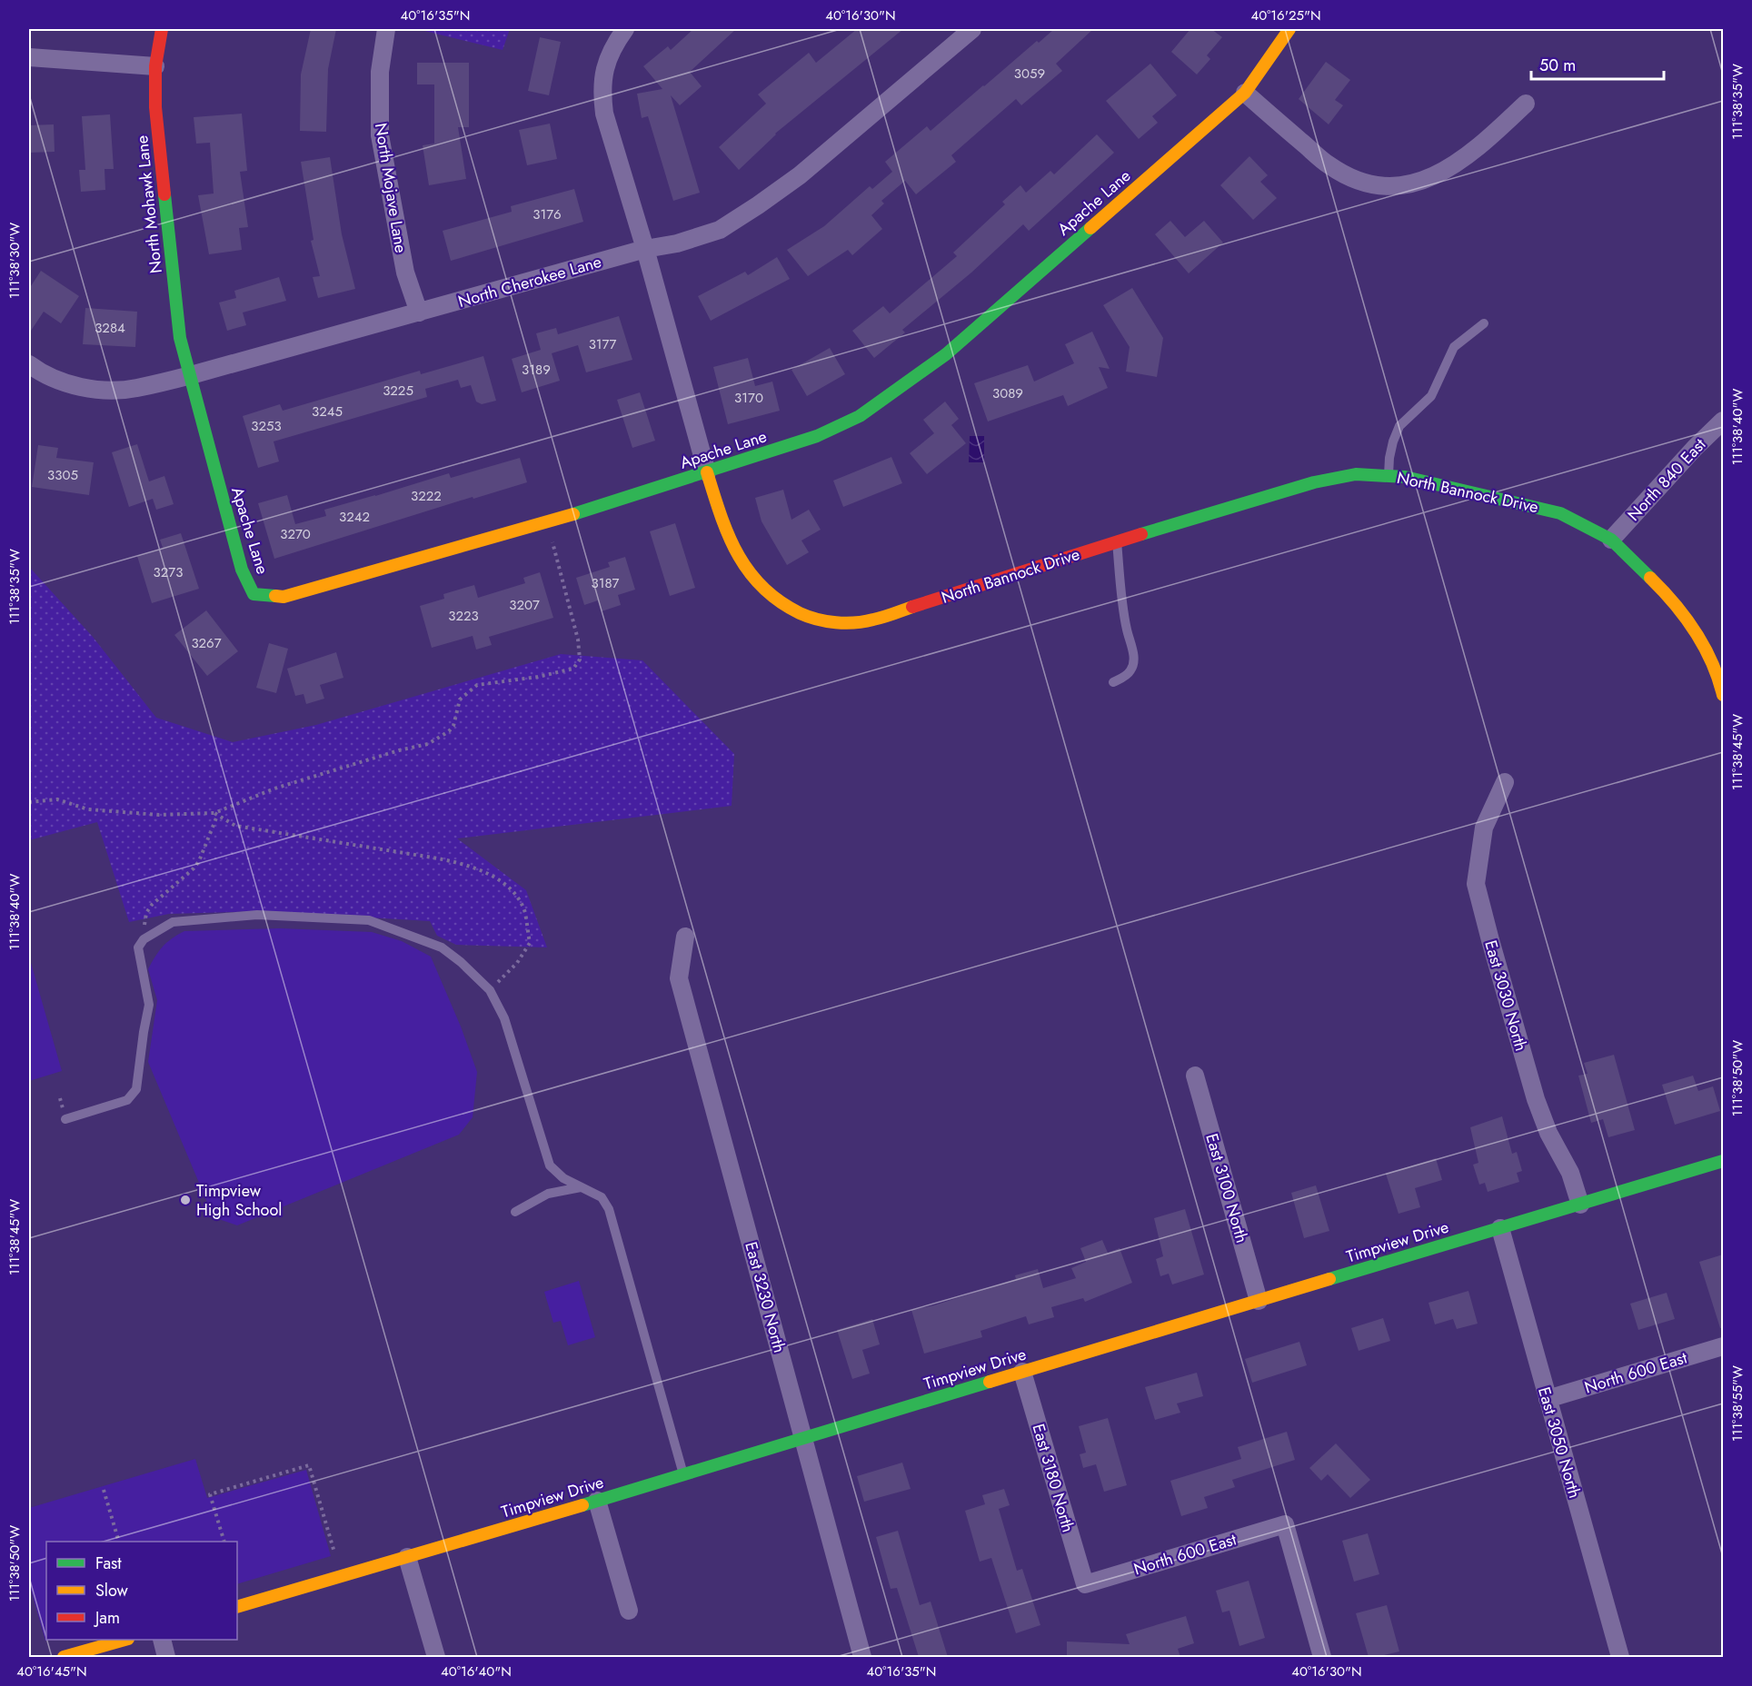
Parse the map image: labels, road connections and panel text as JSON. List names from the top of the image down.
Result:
{
  "streets": {
    "street": [
      "North Mojave Lane",
      "Apache Lane",
      "North Mohawk Lane",
      "North Cherokee Lane",
      "North 840 East",
      "North Bannock Drive",
      "East 3030 North",
      "East 3100 North",
      "Timpview Drive",
      "East 3230 North",
      "North 600 East",
      "East 3050 North",
      "East 3180 North"
    ]
  },
  "crossings": [
    ["North Mojave Lane", "North Cherokee Lane"],
    ["Apache Lane", "North Mohawk Lane"],
    ["Apache Lane", "North Cherokee Lane"],
    ["Apache Lane", "North Bannock Drive"],
    ["North Mohawk Lane", "North Cherokee Lane"],
    ["North Cherokee Lane", "North Bannock Drive"],
    ["North 840 East", "North Bannock Drive"],
    ["East 3030 North", "Timpview Drive"],
    ["East 3100 North", "Timpview Drive"],
    ["Timpview Drive", "East 3230 North"],
    ["Timpview Drive", "East 3050 North"],
    ["Timpview Drive", "East 3180 North"],
    ["North 600 East", "East 3050 North"],
    ["North 600 East", "East 3180 North"]
  ],
  "places": ["Timpview High School"],
  "house_numbers": [
    "3059",
    "3176",
    "3284",
    "3177",
    "3189",
    "3225",
    "3089",
    "3170",
    "3245",
    "3253",
    "3305",
    "3222",
    "3242",
    "3270",
    "3273",
    "3187",
    "3207",
    "3223",
    "3267"
  ],
  "legend": ["Fast", "Slow", "Jam"],
  "scale_bar": "50 m",
  "coordinates": [
    "40°16'35\"N",
    "40°16'30\"N",
    "40°16'25\"N",
    "111°38'35\"W",
    "111°38'30\"W",
    "111°38'40\"W",
    "111°38'45\"W",
    "111°38'50\"W",
    "111°38'55\"W",
    "40°16'45\"N",
    "40°16'40\"N"
  ]
}
